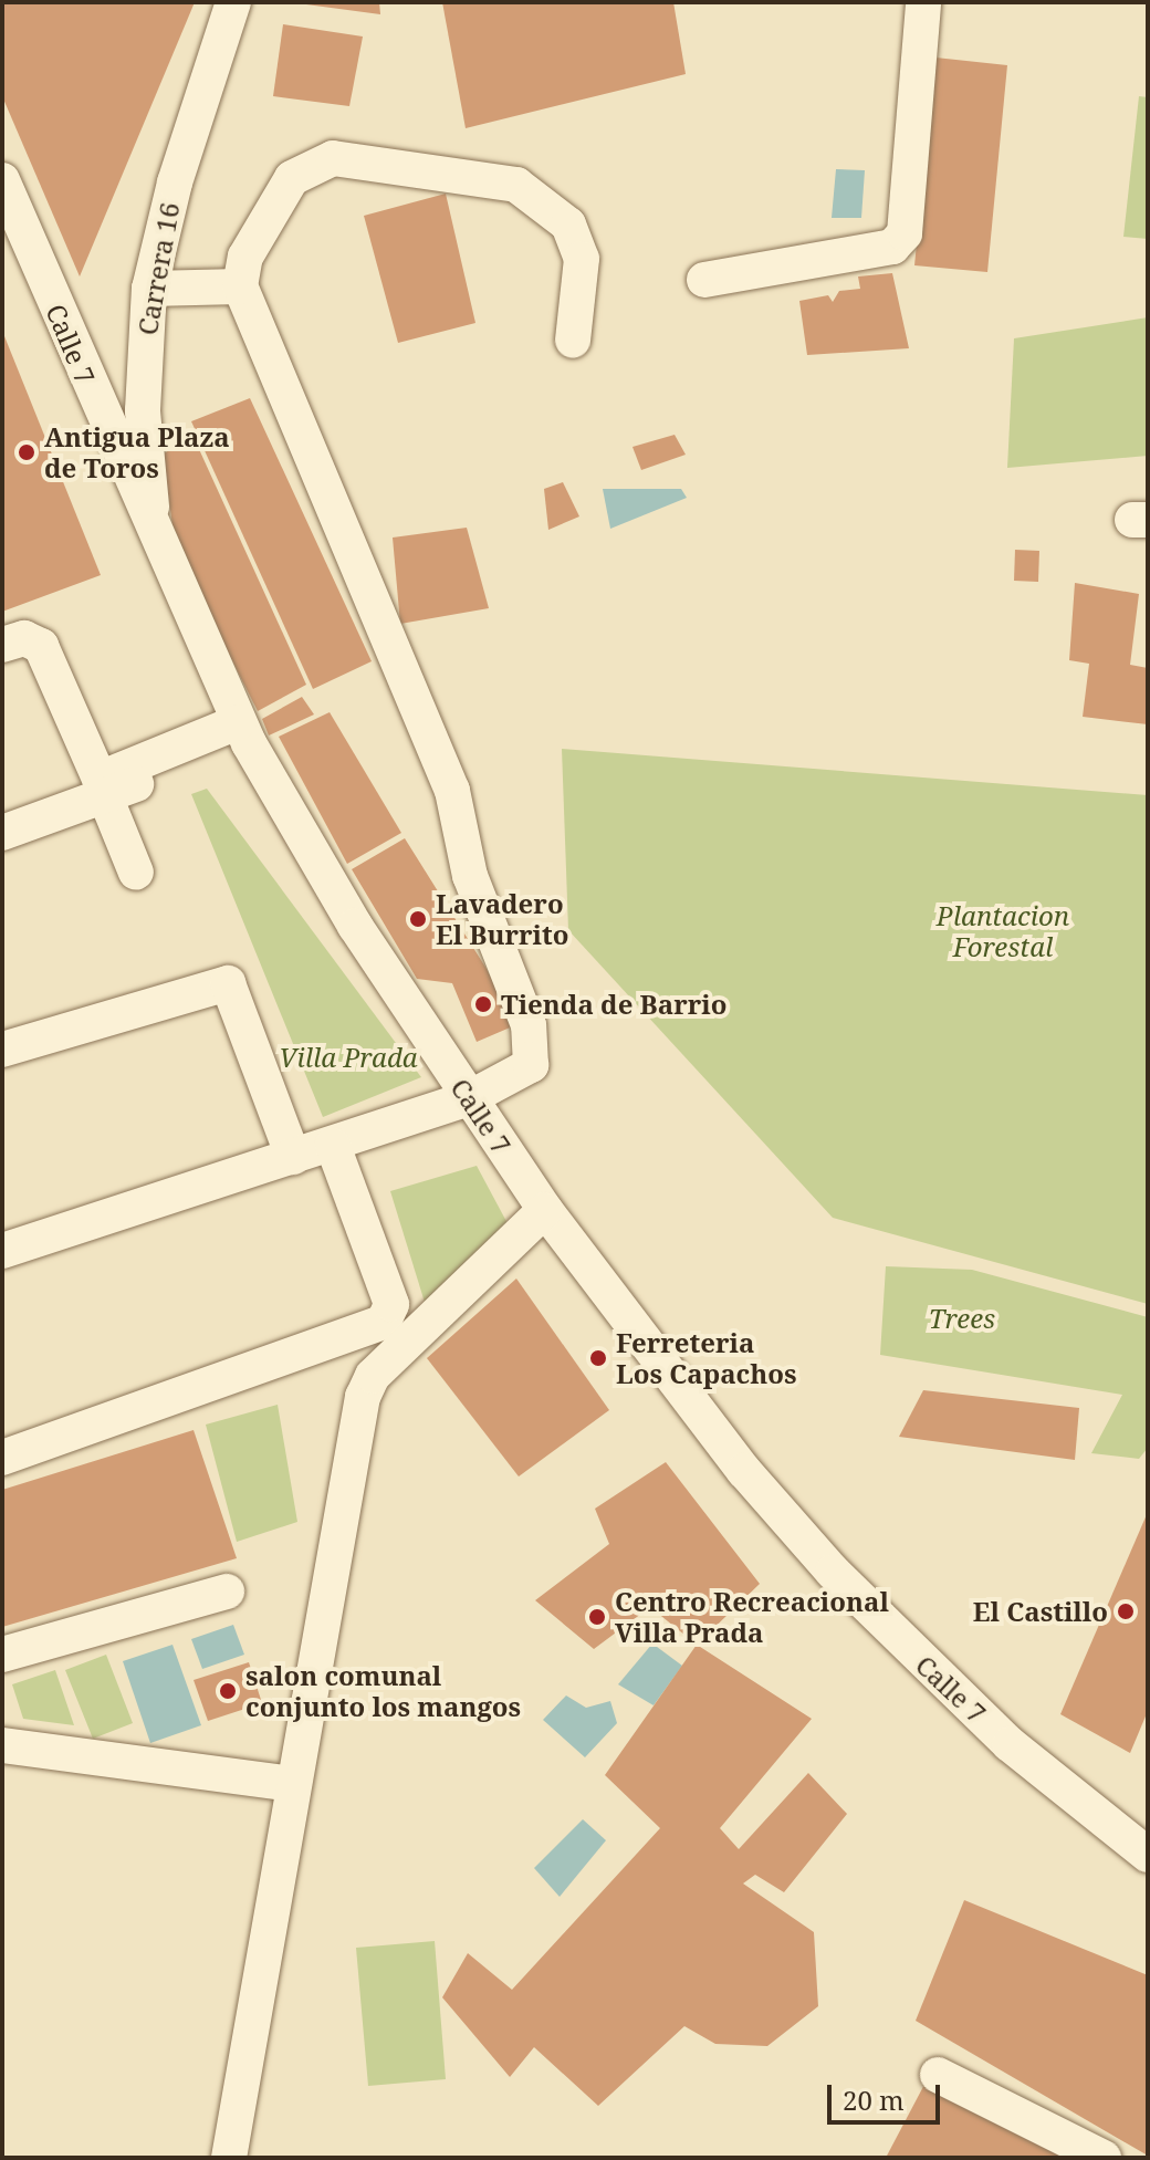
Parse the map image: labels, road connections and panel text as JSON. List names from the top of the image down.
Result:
{
  "streets": {
    "street": ["Carrera 16", "Calle 7"]
  },
  "crossings": [
    ["Carrera 16", "Calle 7"]
  ],
  "parks": ["Plantacion Forestal", "Villa Prada", "Trees"],
  "places": [
    "Antigua Plaza de Toros",
    "Lavadero El Burrito",
    "Tienda de Barrio",
    "Ferreteria Los Capachos",
    "El Castillo",
    "Centro Recreacional Villa Prada",
    "salon comunal conjunto los mangos"
  ],
  "scale_bar": "20 m"
}
